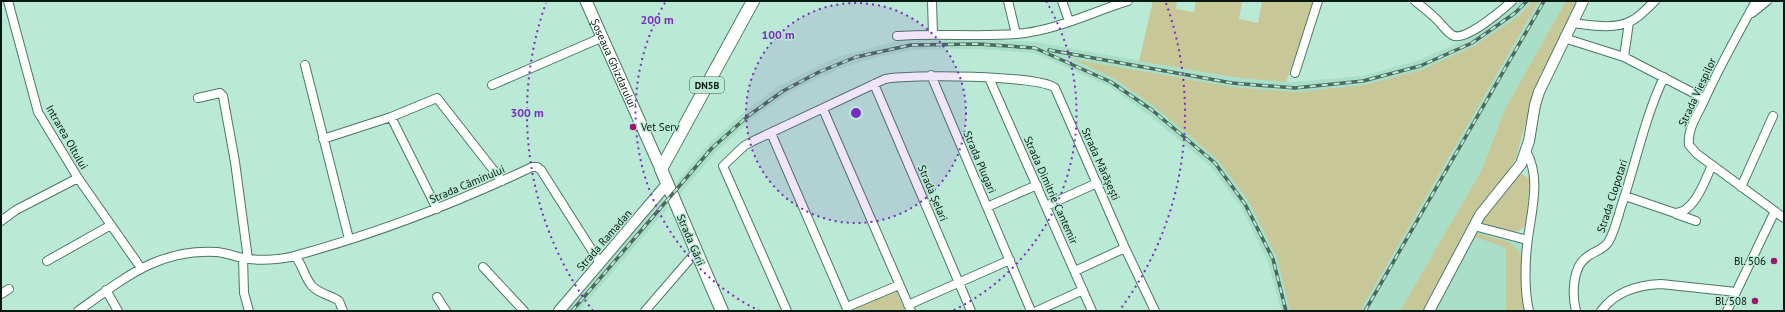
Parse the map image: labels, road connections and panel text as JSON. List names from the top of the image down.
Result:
{
  "streets": {
    "main road": ["Șoseaua Ghizdarului", "DN5B", "Strada Gării"],
    "street": [
      "Strada Viespilor",
      "Intrarea Oltului",
      "Strada Plugari",
      "Strada Mărășești",
      "Strada Căminului",
      "Strada Dimitrie Cantemir",
      "Strada Șelari",
      "Strada Clopotari",
      "Strada Ramadan"
    ]
  },
  "crossings": [
    ["Șoseaua Ghizdarului", "DN5B"],
    ["Șoseaua Ghizdarului", "Strada Gării"],
    ["DN5B", "Strada Gării"],
    ["Intrarea Oltului", "Strada Căminului"],
    ["Strada Plugari", "Strada Mărășești"],
    ["Strada Mărășești", "Strada Dimitrie Cantemir"],
    ["Strada Căminului", "Strada Ramadan"],
    ["Strada Ramadan", "Strada Gării"]
  ],
  "places": ["Vet Serv", "Bl. 506", "Bl. 508"],
  "rings": ["200 m", "100 m", "300 m"]
}
